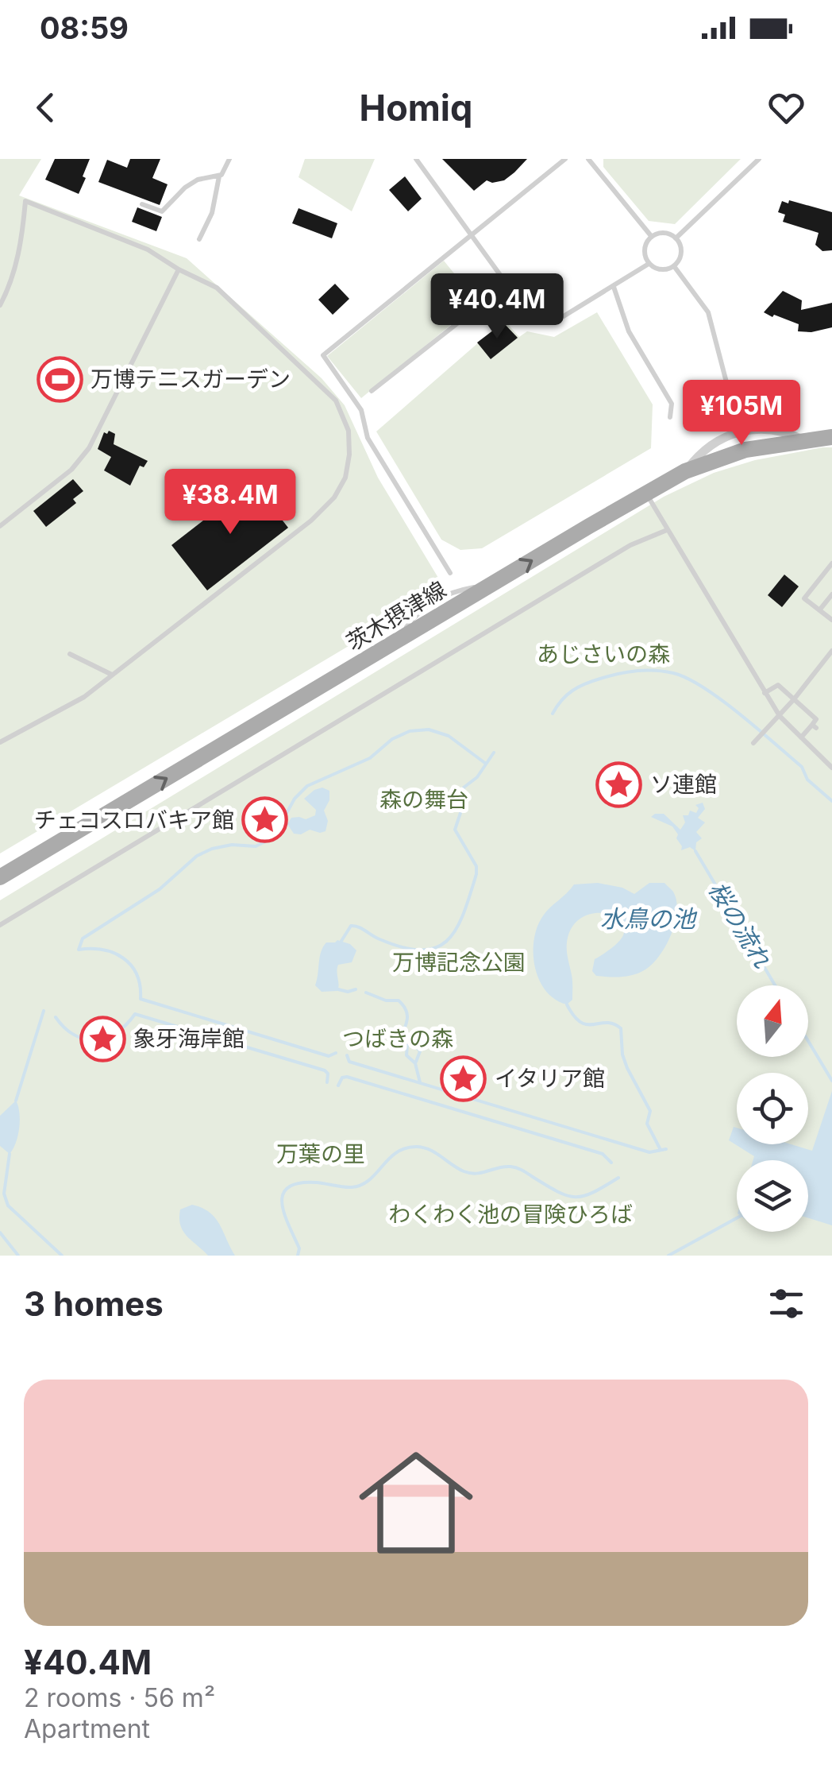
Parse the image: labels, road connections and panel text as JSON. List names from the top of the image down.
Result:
{
  "streets": {
    "main road": ["茨木摂津線"]
  },
  "one_way": ["茨木摂津線"],
  "water": ["水鳥の池", "桜の流れ"],
  "parks": [
    "あじさいの森",
    "森の舞台",
    "万博記念公園",
    "つばきの森",
    "万葉の里",
    "わくわく池の冒険ひろば"
  ],
  "places": {
    "sports": ["万博テニスガーデン"],
    "place": [
      "ソ連館",
      "チェコスロバキア館",
      "象牙海岸館",
      "イタリア館"
    ]
  },
  "north": "top",
  "page": {
    "status": "08:59",
    "header": "Homiq",
    "price": ["¥40.4M", "¥105M", "¥38.4M"],
    "heading": "3 homes",
    "list": [
      {
        "name": "¥40.4M",
        "note": "2 rooms · 56 m² · Apartment"
      }
    ]
  }
}
